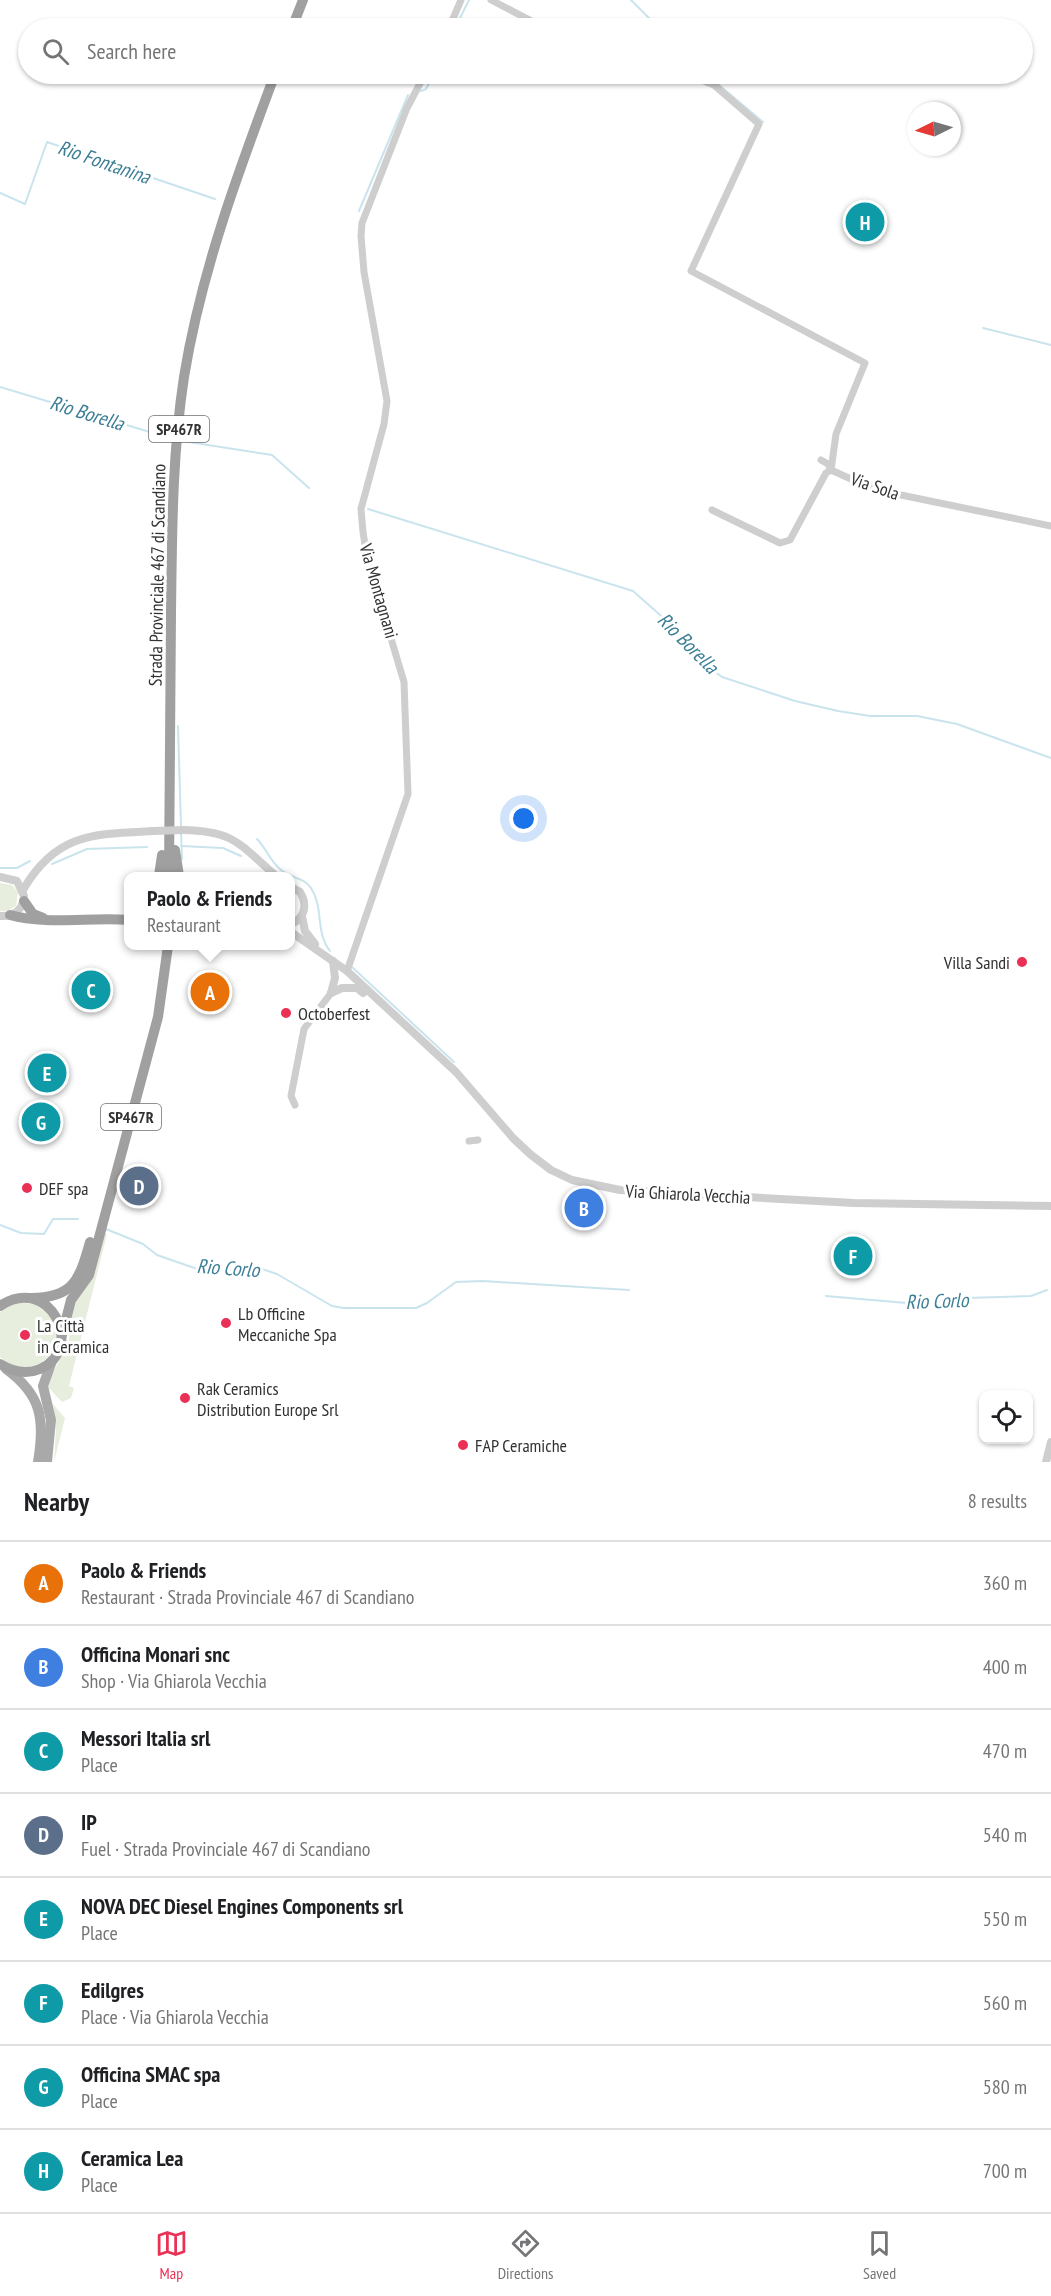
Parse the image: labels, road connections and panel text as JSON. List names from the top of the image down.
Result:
{
  "streets": {
    "highway": ["SP467R", "Strada Provinciale 467 di Scandiano"],
    "street": ["Via Sola", "Via Montagnani", "Via Ghiarola Vecchia"]
  },
  "crossings": [
    ["Via Montagnani", "Via Ghiarola Vecchia"]
  ],
  "water": ["Rio Fontanina", "Rio Borella", "Rio Corlo"],
  "places": [
    "Villa Sandi",
    "Octoberfest",
    "DEF spa",
    "Lb Officine Meccaniche Spa",
    "La Città in Ceramica",
    "Rak Ceramics Distribution Europe Srl",
    "FAP Ceramiche"
  ],
  "north": "left",
  "page": {
    "search": "Search here",
    "pins": [
      "H",
      "C",
      "A",
      "E",
      "G",
      "D",
      "B",
      "F"
    ],
    "popup": ["Paolo & Friends", "Restaurant"],
    "heading": ["Nearby", "8 results"],
    "list": [
      {
        "mark": "A",
        "name": "Paolo & Friends",
        "note": "Restaurant · Strada Provinciale 467 di Scandiano",
        "value": "360 m"
      },
      {
        "mark": "B",
        "name": "Officina Monari snc",
        "note": "Shop · Via Ghiarola Vecchia",
        "value": "400 m"
      },
      {
        "mark": "C",
        "name": "Messori Italia srl",
        "note": "Place",
        "value": "470 m"
      },
      {
        "mark": "D",
        "name": "IP",
        "note": "Fuel · Strada Provinciale 467 di Scandiano",
        "value": "540 m"
      },
      {
        "mark": "E",
        "name": "NOVA DEC Diesel Engines Components srl",
        "note": "Place",
        "value": "550 m"
      },
      {
        "mark": "F",
        "name": "Edilgres",
        "note": "Place · Via Ghiarola Vecchia",
        "value": "560 m"
      },
      {
        "mark": "G",
        "name": "Officina SMAC spa",
        "note": "Place",
        "value": "580 m"
      },
      {
        "mark": "H",
        "name": "Ceramica Lea",
        "note": "Place",
        "value": "700 m"
      }
    ],
    "nav": ["Map", "Directions", "Saved"]
  }
}
